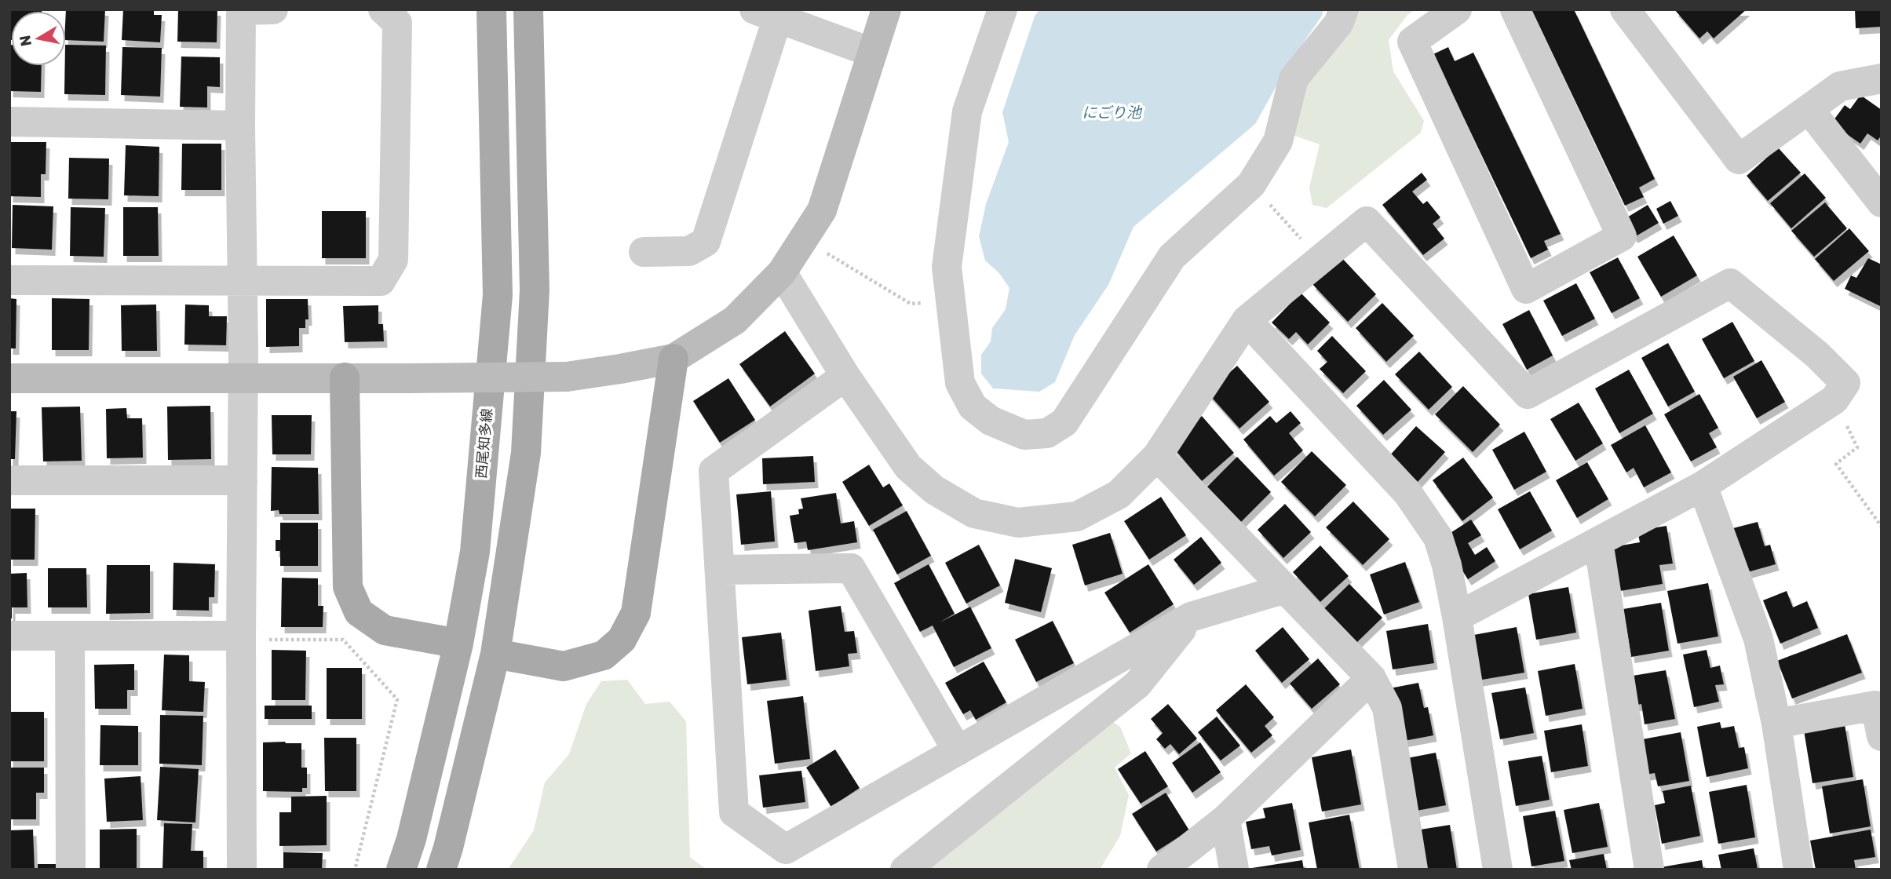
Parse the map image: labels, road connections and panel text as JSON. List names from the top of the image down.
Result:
{
  "streets": {
    "main road": ["西尾知多線"]
  },
  "water": ["にごり池"],
  "north": "left"
}
